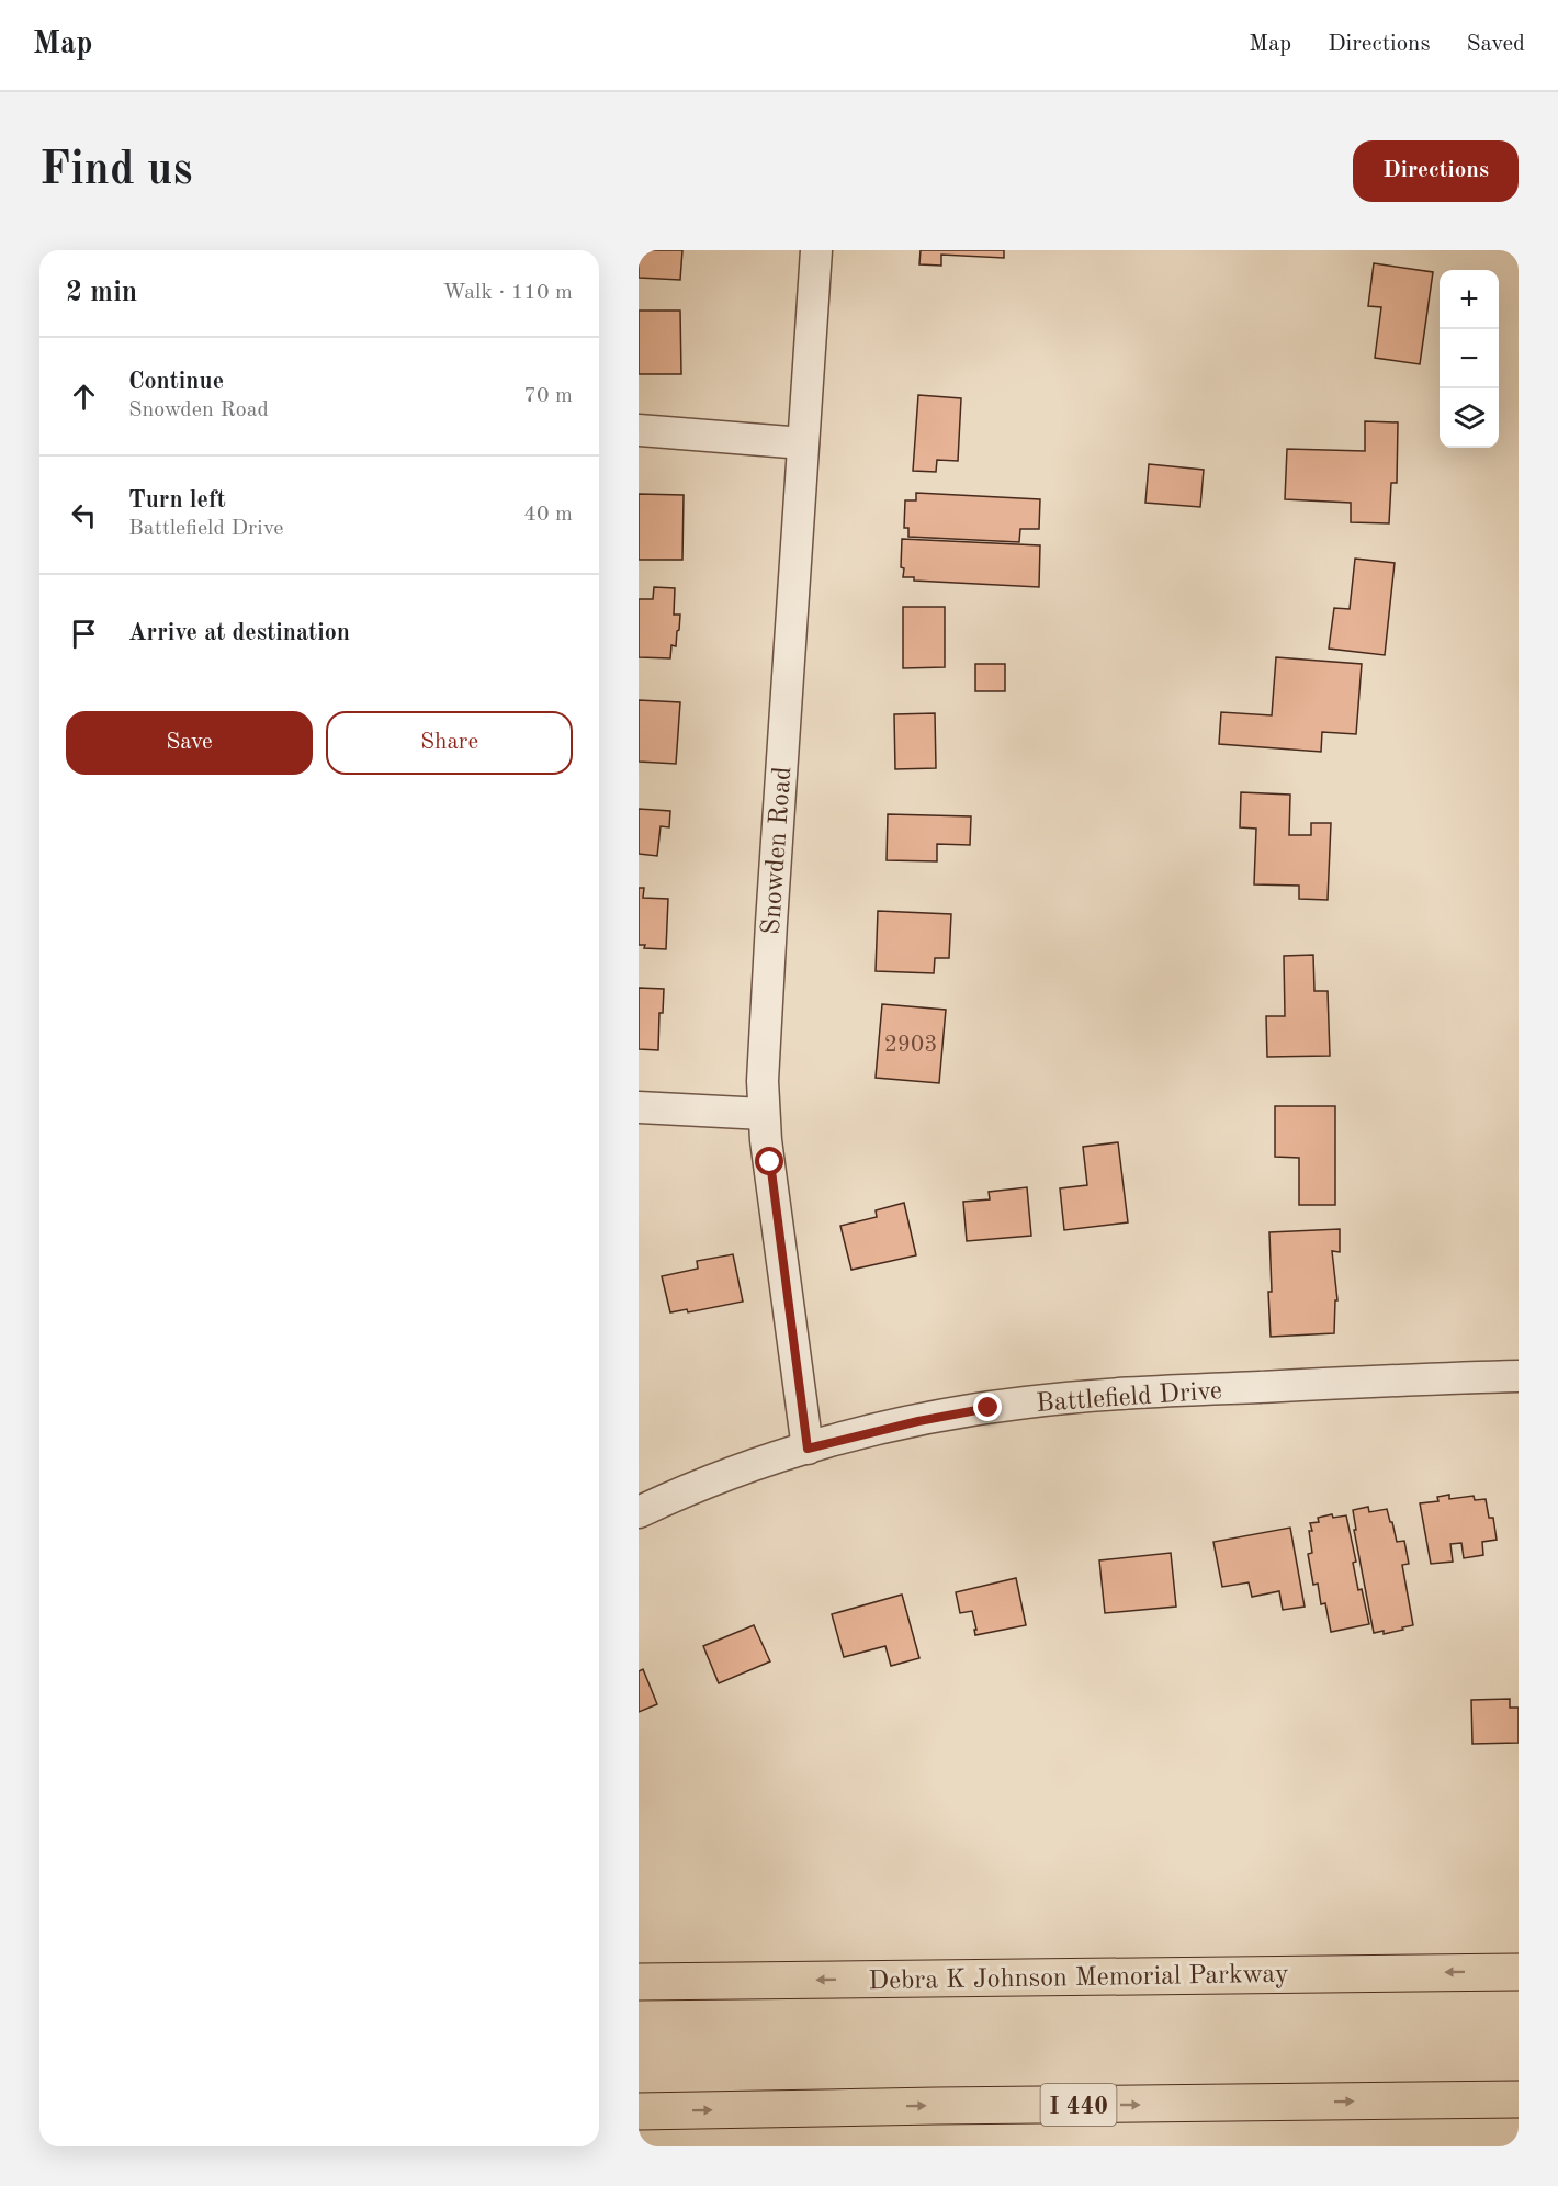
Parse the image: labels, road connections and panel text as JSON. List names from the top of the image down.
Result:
{
  "streets": {
    "highway": ["Debra K Johnson Memorial Parkway", "I 440"],
    "street": ["Snowden Road", "Battlefield Drive"]
  },
  "crossings": [
    ["Snowden Road", "Battlefield Drive"]
  ],
  "house_numbers": ["2903"],
  "page": {
    "header": "Map",
    "nav": ["Map", "Directions", "Saved"],
    "buttons": [
      "Directions",
      ["Save", "Share"]
    ],
    "title": "Find us",
    "heading": ["2 min", "Walk · 110 m"],
    "map_buttons": ["+", "−"],
    "list": [
      ["Continue", "Snowden Road", "70 m"],
      ["Turn left", "Battlefield Drive", "40 m"],
      "Arrive at destination"
    ]
  }
}
